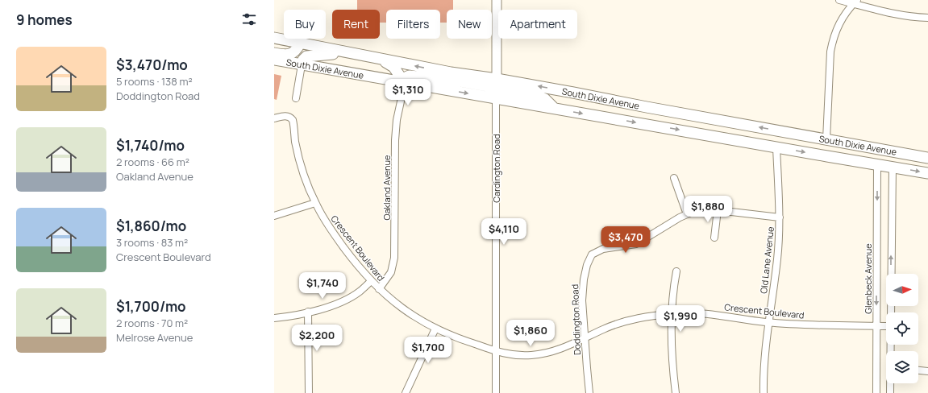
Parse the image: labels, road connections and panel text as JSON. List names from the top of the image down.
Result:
{
  "streets": {
    "main road": ["South Dixie Avenue"],
    "street": [
      "Cardington Road",
      "Oakland Avenue",
      "Crescent Boulevard",
      "Old Lane Avenue",
      "Glenbeck Avenue",
      "Doddington Road"
    ]
  },
  "crossings": [
    ["South Dixie Avenue", "Cardington Road"],
    ["South Dixie Avenue", "Oakland Avenue"],
    ["South Dixie Avenue", "Old Lane Avenue"],
    ["South Dixie Avenue", "Glenbeck Avenue"],
    ["Cardington Road", "Crescent Boulevard"],
    ["Oakland Avenue", "Crescent Boulevard"],
    ["Crescent Boulevard", "Old Lane Avenue"],
    ["Crescent Boulevard", "Glenbeck Avenue"],
    ["Crescent Boulevard", "Doddington Road"],
    ["Old Lane Avenue", "Doddington Road"]
  ],
  "north": "right",
  "page": {
    "heading": "9 homes",
    "chip": [
      "Buy",
      "Rent",
      "Filters",
      "New",
      "Apartment"
    ],
    "list": [
      {
        "name": "$3,470/mo",
        "note": "5 rooms · 138 m² · Doddington Road"
      },
      {
        "name": "$1,740/mo",
        "note": "2 rooms · 66 m² · Oakland Avenue"
      },
      {
        "name": "$1,860/mo",
        "note": "3 rooms · 83 m² · Crescent Boulevard"
      },
      {
        "name": "$1,700/mo",
        "note": "2 rooms · 70 m² · Melrose Avenue"
      }
    ],
    "price": [
      "$1,310",
      "$1,880",
      "$4,110",
      "$3,470",
      "$1,740",
      "$1,990",
      "$1,860",
      "$2,200",
      "$1,700"
    ]
  }
}
